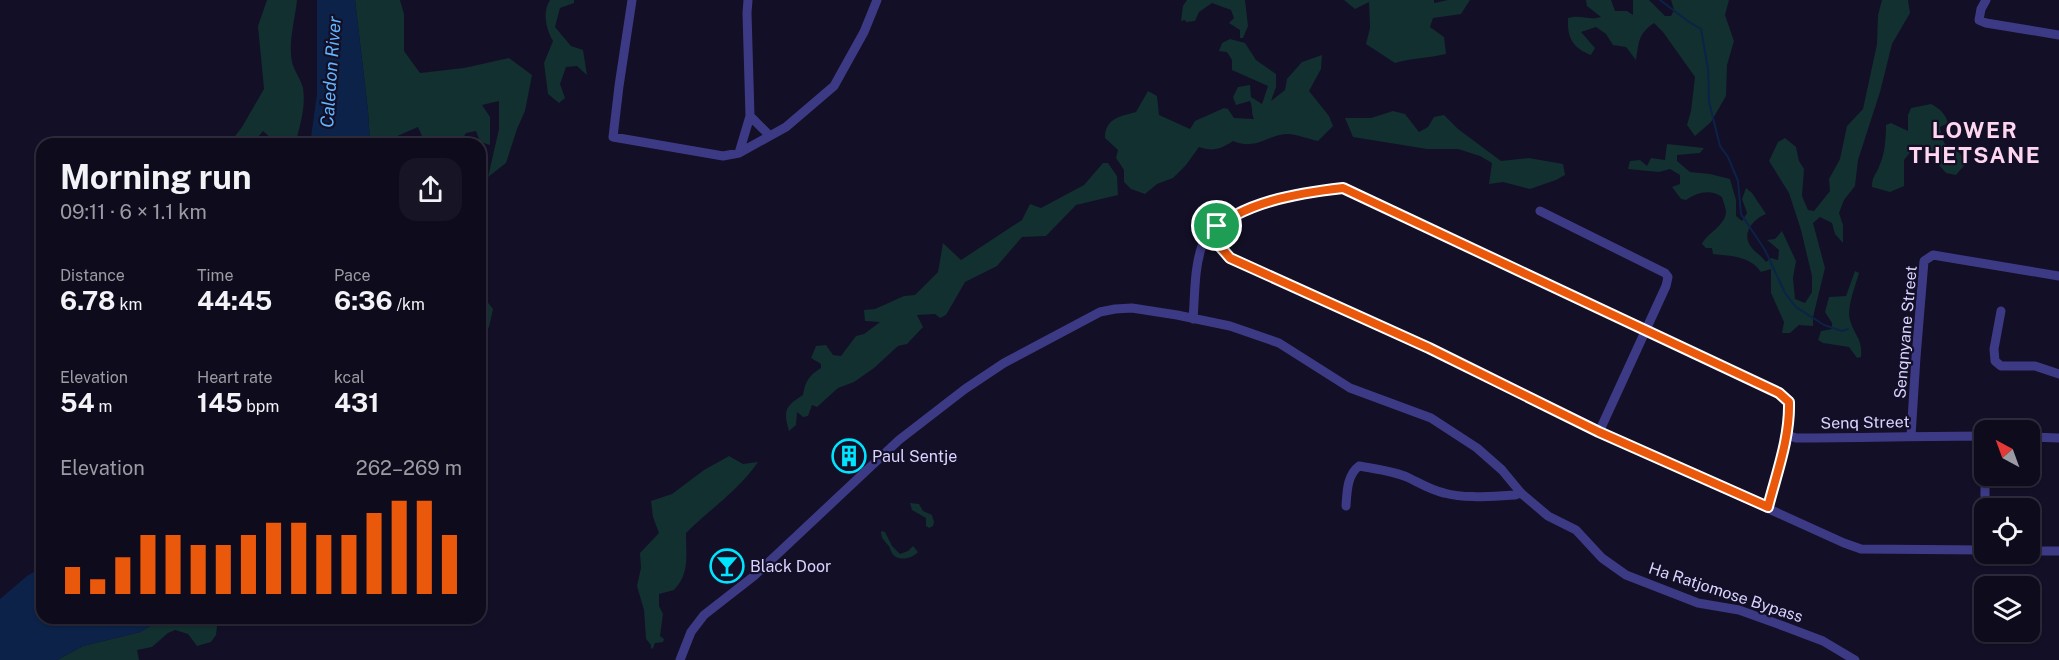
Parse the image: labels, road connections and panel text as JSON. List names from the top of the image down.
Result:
{
  "streets": {
    "street": ["Senqnyane Street", "Senq Street", "Ha Ratjomose Bypass"]
  },
  "crossings": [
    ["Senqnyane Street", "Senq Street"]
  ],
  "districts": ["LOWER THETSANE"],
  "water": ["Caledon River"],
  "places": {
    "building": ["Paul Sentje"],
    "bar": ["Black Door"]
  },
  "north": "top left",
  "page": {
    "heading": ["Morning run", "09:11 · 6 × 1.1 km"],
    "stats": [
      ["Distance", "6.78 km"],
      ["Time", "44:45"],
      ["Pace", "6:36 /km"],
      ["Elevation", "54 m"],
      ["Heart rate", "145 bpm"],
      ["kcal", "431"]
    ],
    "chart": ["Elevation", "262–269 m"]
  }
}
